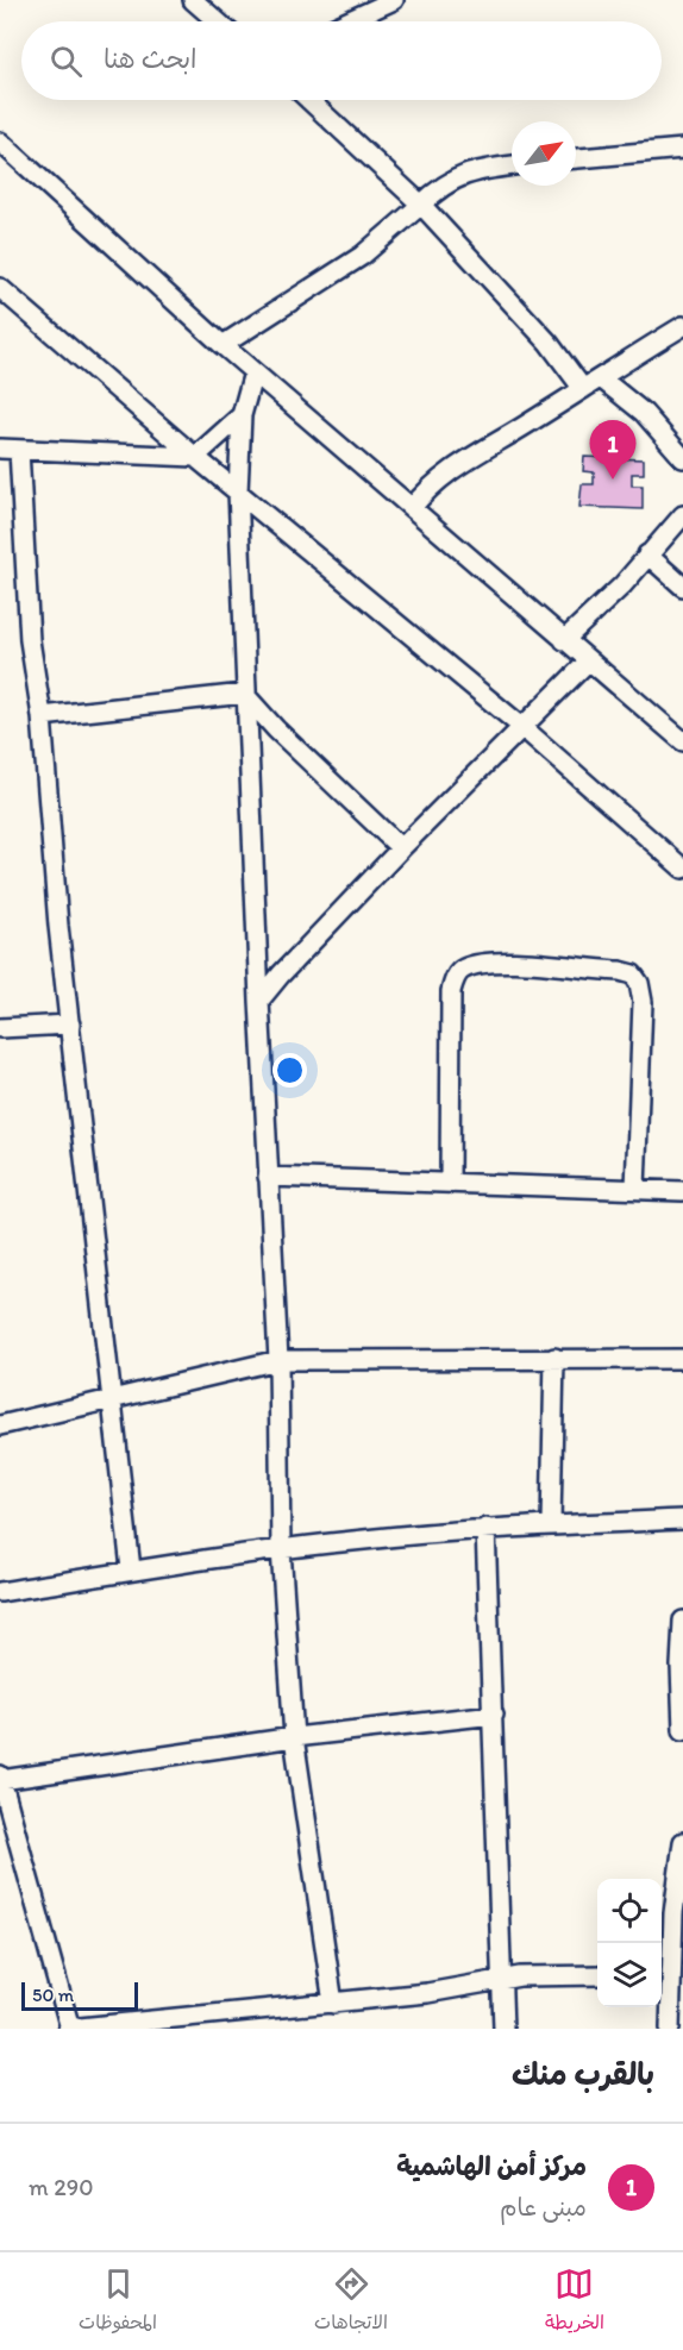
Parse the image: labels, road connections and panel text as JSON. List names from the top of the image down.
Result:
{
  "scale_bar": "50 m",
  "north": "top right",
  "page": {
    "search": "ابحث هنا",
    "pins": "1",
    "scale": "50 m",
    "heading": "بالقرب منك",
    "list": [
      {
        "mark": "1",
        "name": "مركز أمن الهاشمية",
        "note": "مبنى عام",
        "value": "290 m"
      }
    ],
    "nav": ["الخريطة", "الاتجاهات", "المحفوظات"]
  }
}
